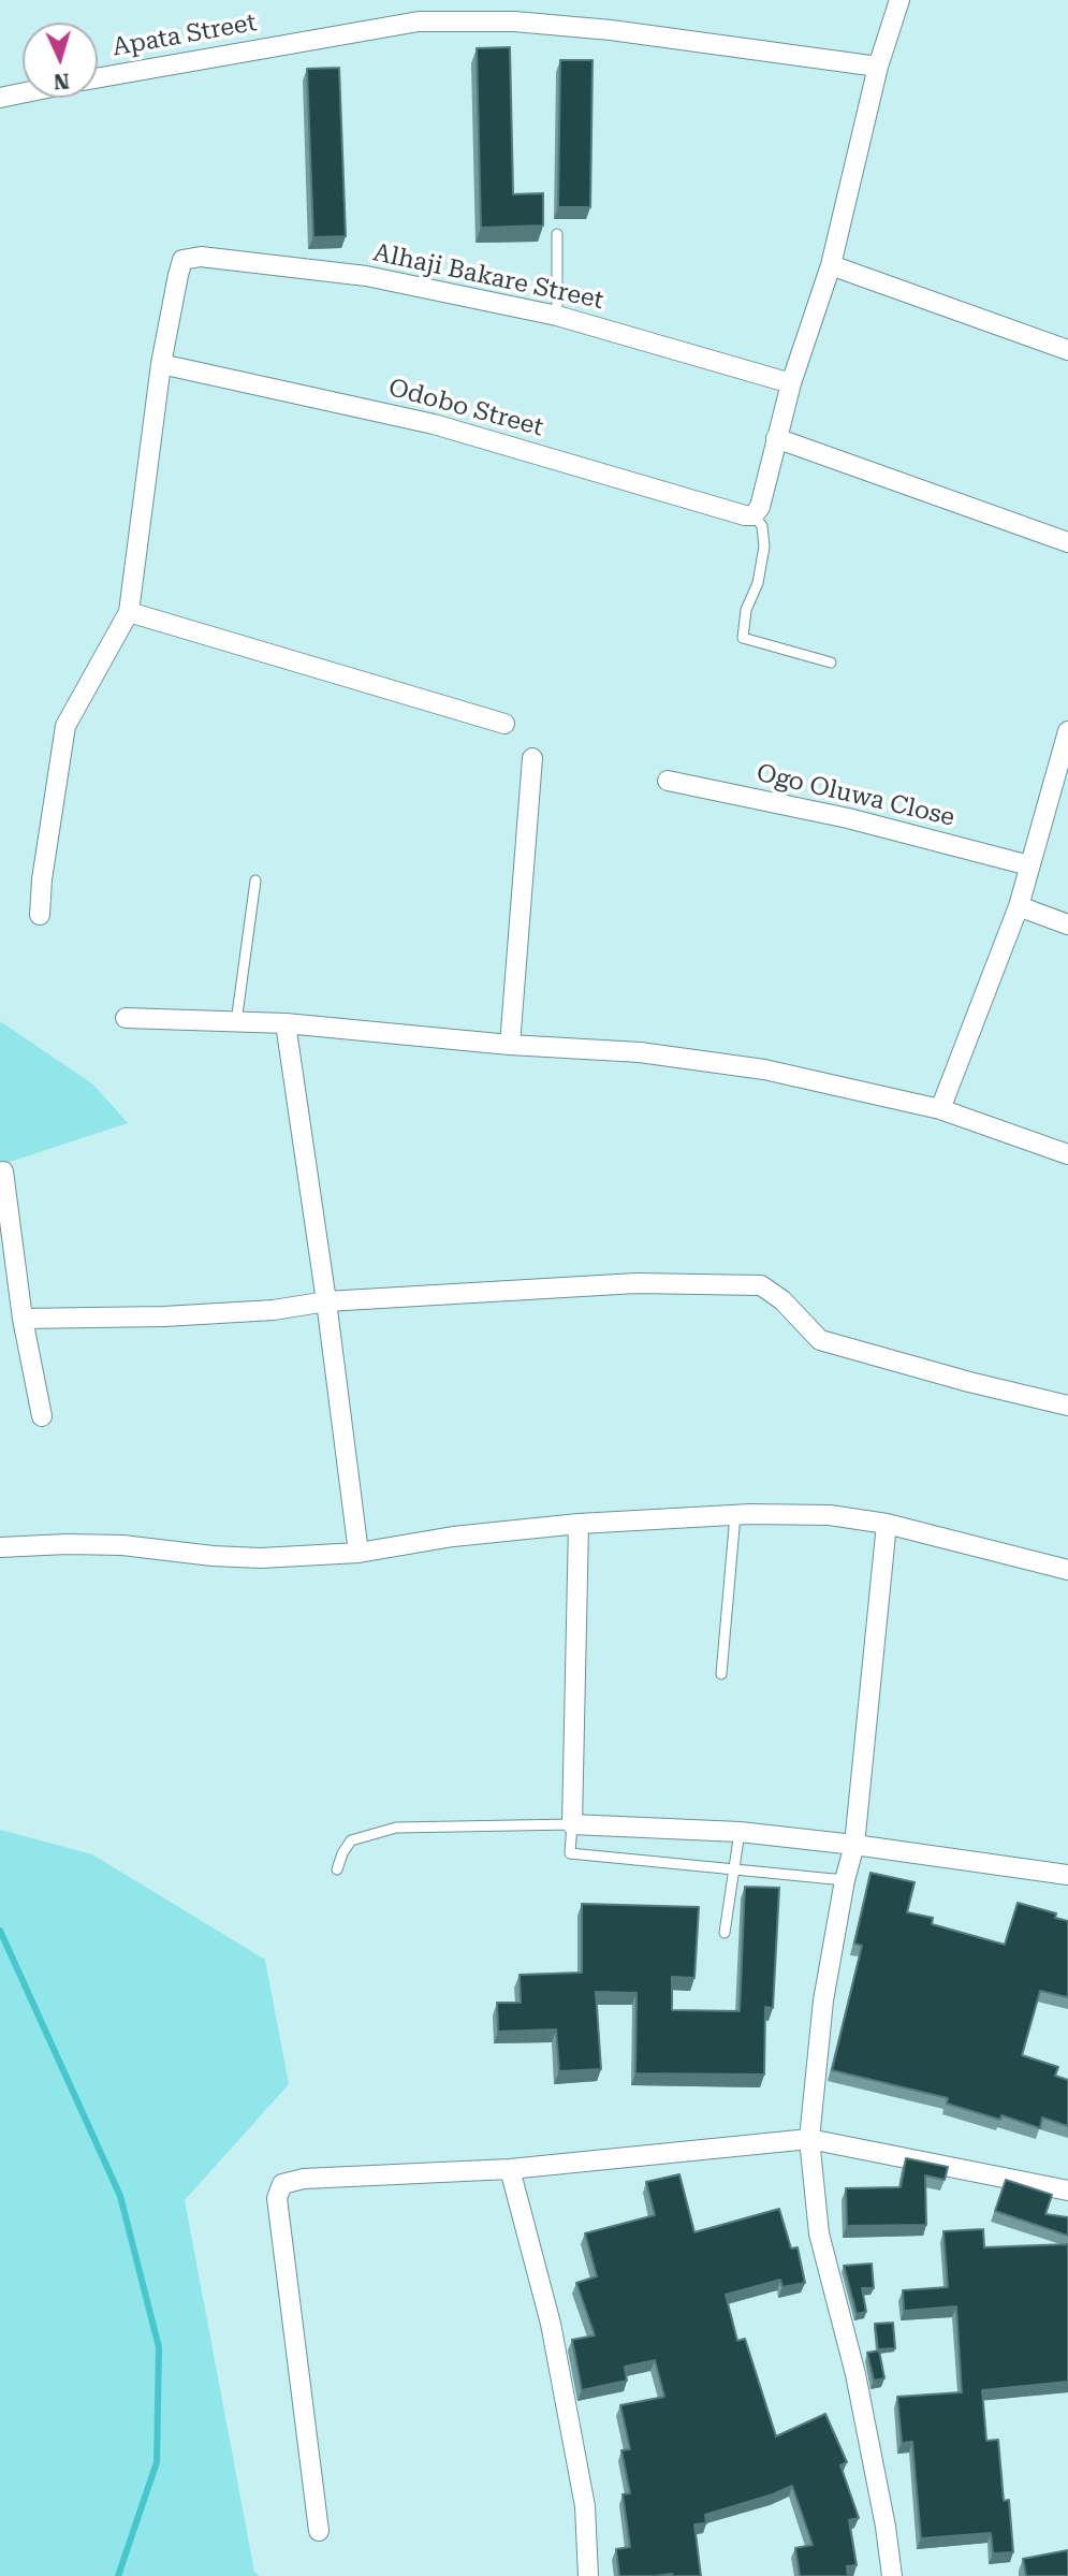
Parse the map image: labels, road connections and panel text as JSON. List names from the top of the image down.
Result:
{
  "streets": {
    "street": [
      "Apata Street",
      "Alhaji Bakare Street",
      "Odobo Street",
      "Ogo Oluwa Close"
    ]
  },
  "crossings": [
    ["Alhaji Bakare Street", "Odobo Street"]
  ],
  "north": "bottom"
}
